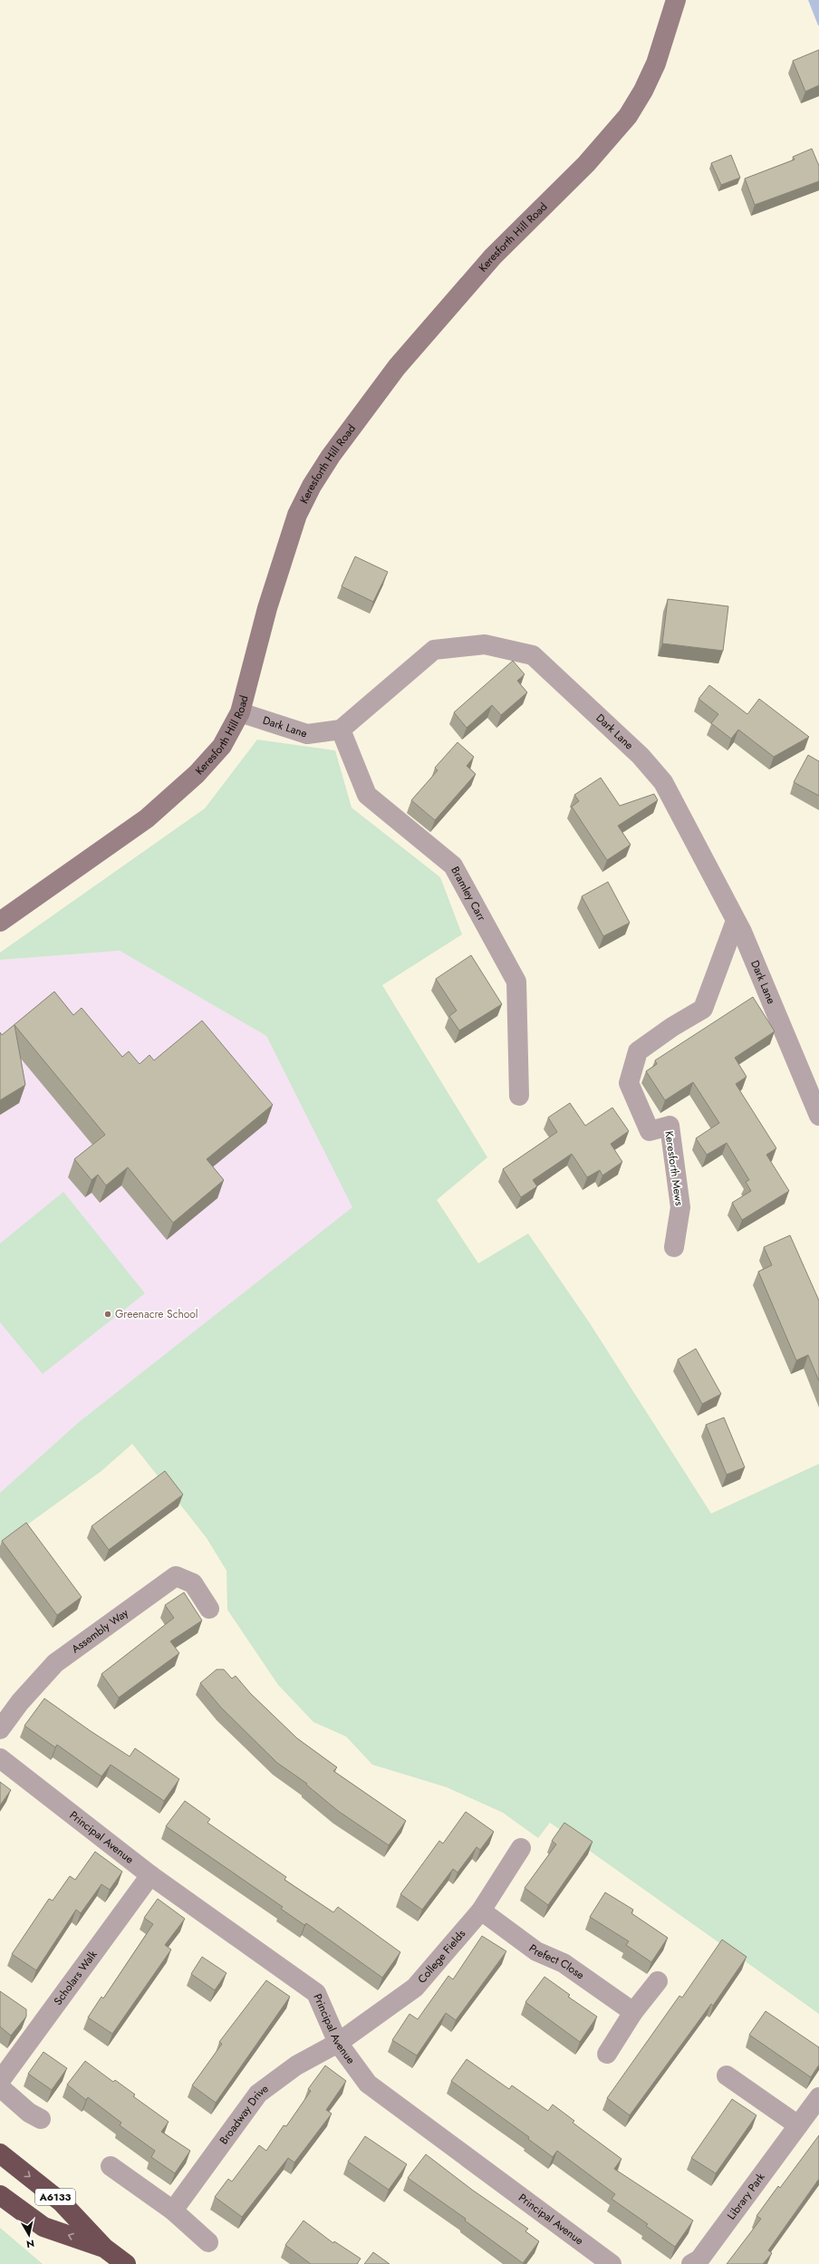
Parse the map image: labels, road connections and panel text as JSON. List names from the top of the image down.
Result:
{
  "streets": {
    "highway": ["A6133"],
    "main road": ["Keresforth Hill Road"],
    "street": [
      "Dark Lane",
      "Bramley Carr",
      "Keresforth Mews",
      "Assembly Way",
      "Principal Avenue",
      "College Fields",
      "Prefect Close",
      "Scholars Walk",
      "Broadway Drive",
      "Library Park"
    ]
  },
  "crossings": [
    ["Keresforth Hill Road", "Dark Lane"],
    ["Dark Lane", "Bramley Carr"],
    ["Dark Lane", "Keresforth Mews"],
    ["Principal Avenue", "College Fields"],
    ["Principal Avenue", "Scholars Walk"],
    ["Principal Avenue", "Broadway Drive"],
    ["College Fields", "Prefect Close"],
    ["College Fields", "Broadway Drive"]
  ],
  "places": ["Greenacre School"],
  "north": "bottom"
}
